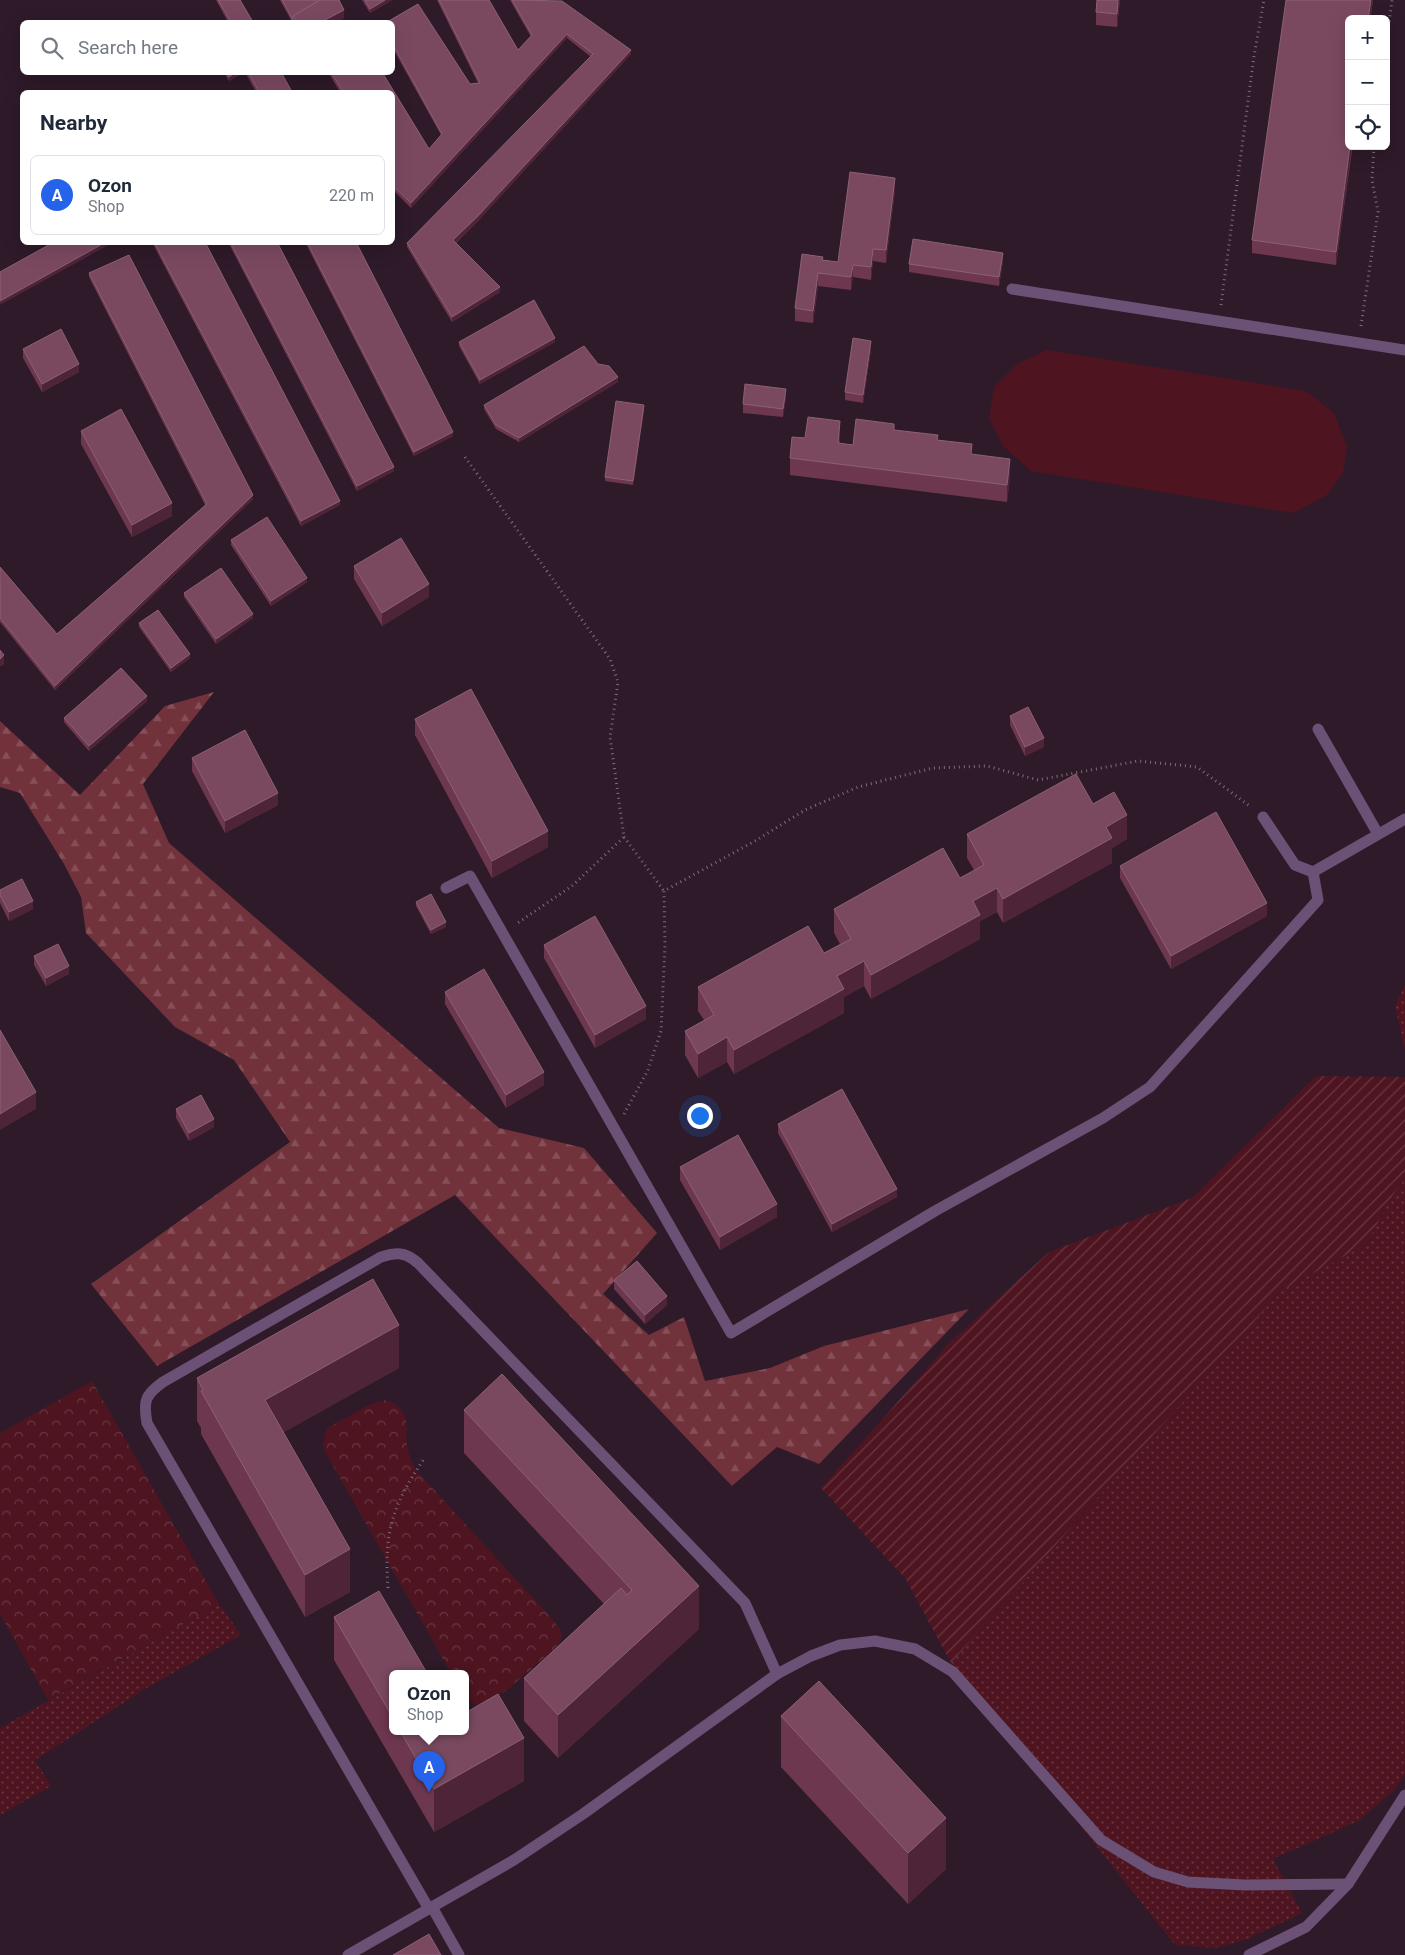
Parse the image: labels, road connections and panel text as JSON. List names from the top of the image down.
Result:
{
  "page": {
    "map_buttons": ["+", "−"],
    "search": "Search here",
    "heading": "Nearby",
    "list": [
      {
        "mark": "A",
        "name": "Ozon",
        "note": "Shop",
        "value": "220 m"
      }
    ],
    "popup": ["Ozon", "Shop"],
    "pins": "A"
  }
}
